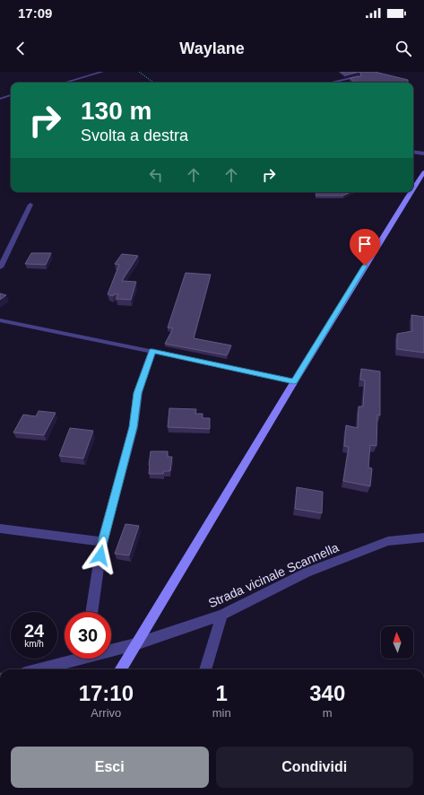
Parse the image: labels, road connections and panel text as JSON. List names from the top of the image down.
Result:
{
  "streets": {
    "street": ["Strada vicinale Scannella"]
  },
  "north": "top",
  "page": {
    "status": "17:09",
    "header": "Waylane",
    "turn": ["130 m", "Svolta a destra"],
    "speed": "24 km/h",
    "limit": "30",
    "eta": [
      "17:10",
      "Arrivo",
      "1",
      "min",
      "340",
      "m"
    ],
    "buttons": ["Esci", "Condividi"]
  }
}
